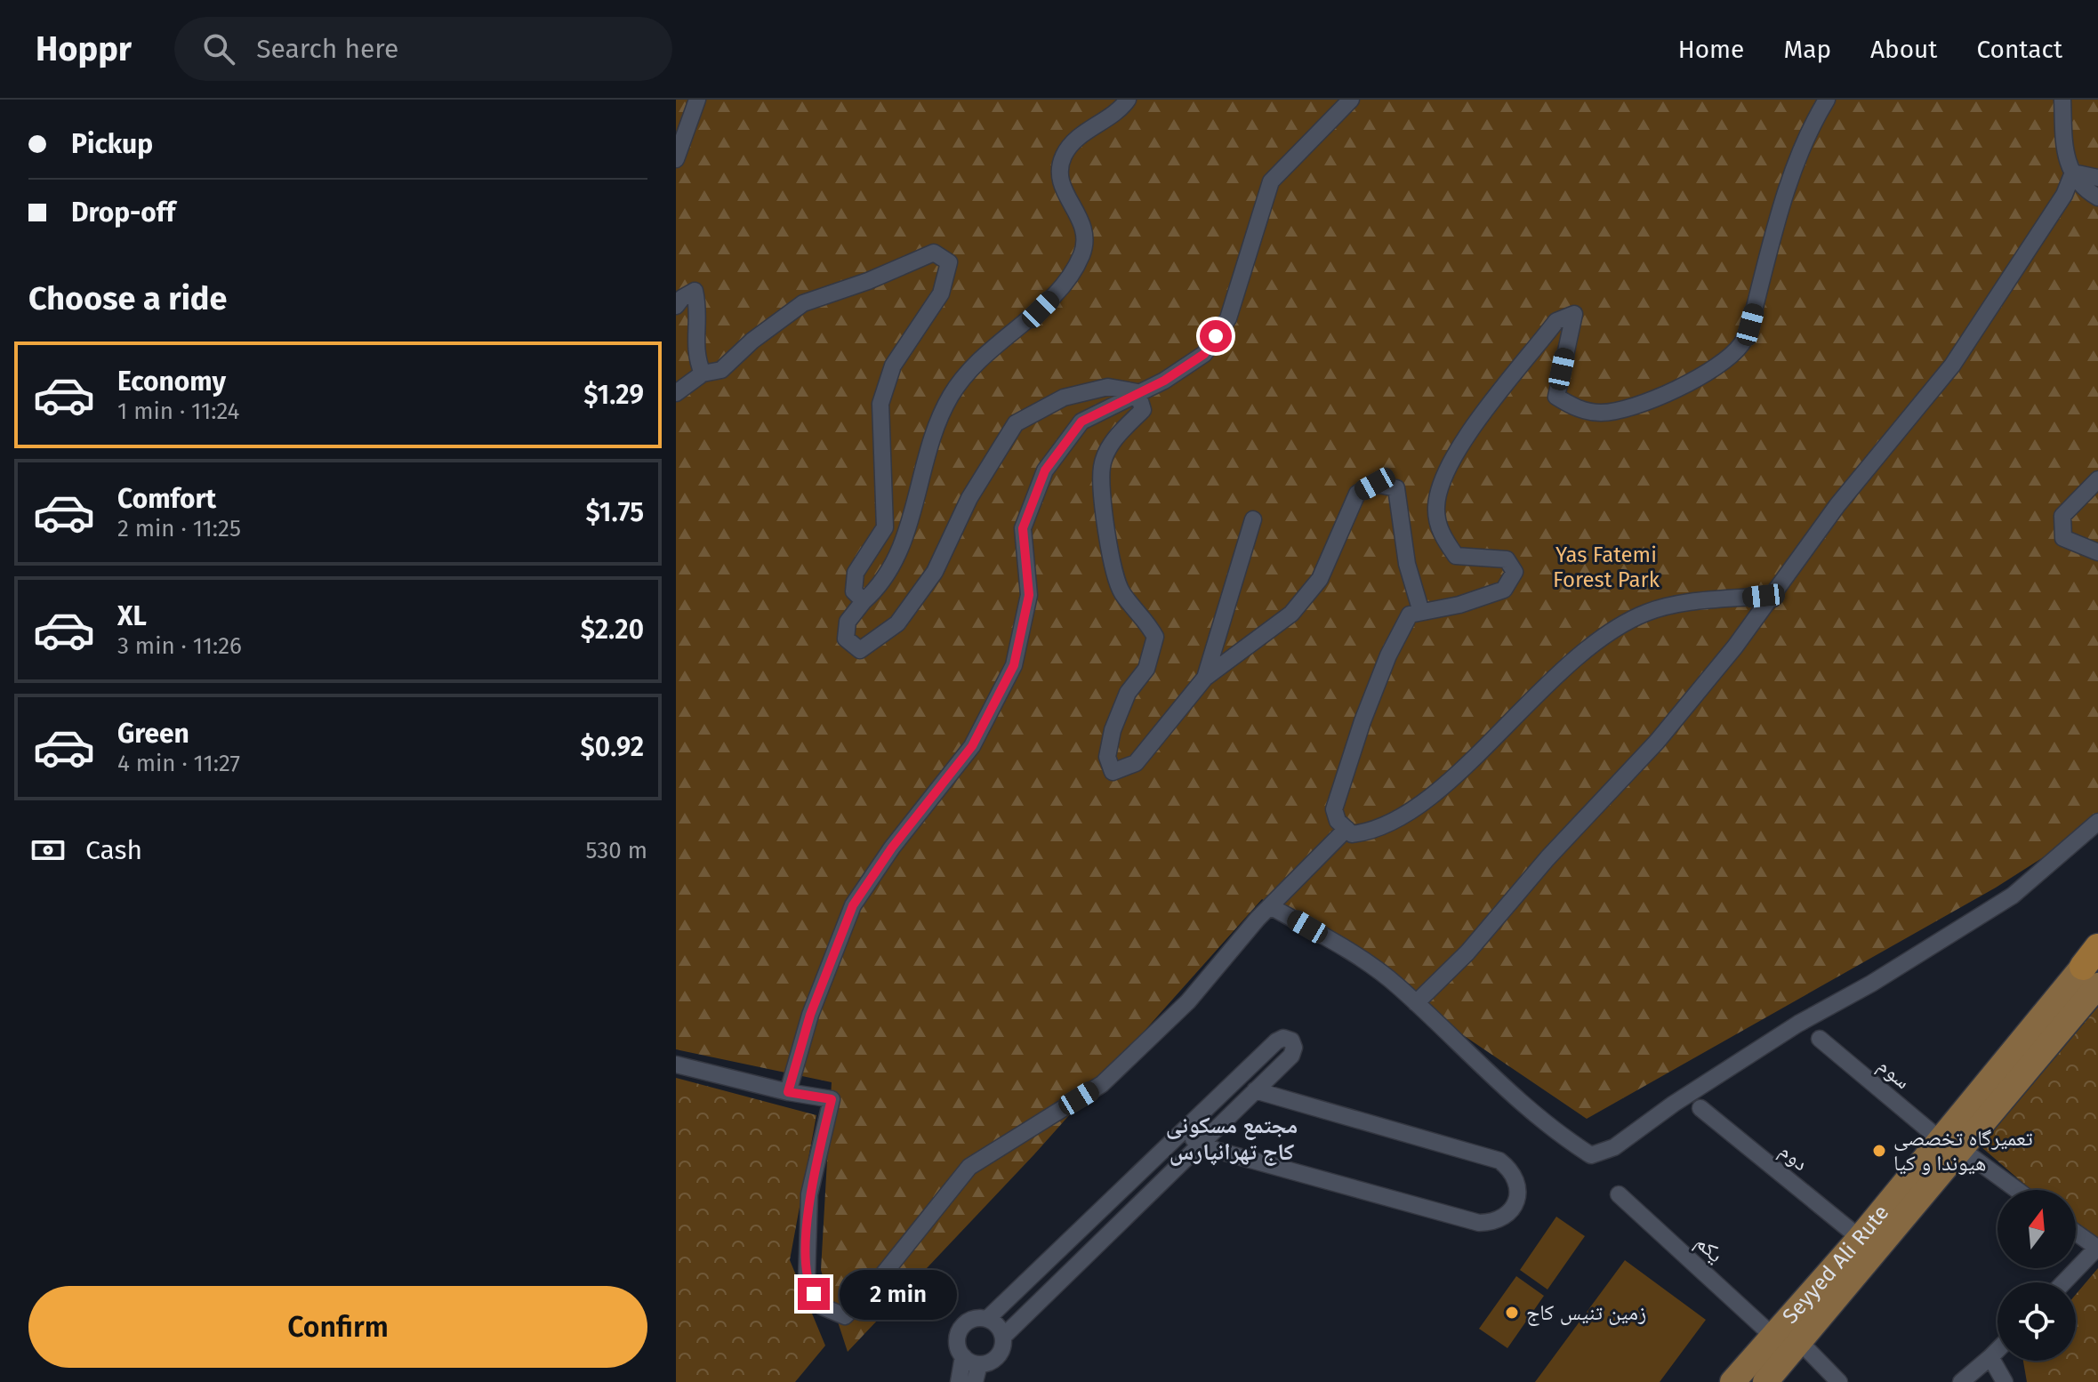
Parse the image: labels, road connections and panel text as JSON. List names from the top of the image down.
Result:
{
  "streets": {
    "main road": ["Seyyed Ali Rute"],
    "street": ["سوم", "دوم", "یکم"]
  },
  "crossings": [
    ["سوم", "Seyyed Ali Rute"],
    ["دوم", "Seyyed Ali Rute"],
    ["یکم", "Seyyed Ali Rute"]
  ],
  "districts": ["مجتمع مسکونی کاج تهرانپارس"],
  "parks": ["Yas Fatemi Forest Park"],
  "places": ["تعمیرگاه تخصصی هیوندا و کیا", "زمین تنیس کاج"],
  "north": "top",
  "page": {
    "header": "Hoppr",
    "search": "Search here",
    "nav": [
      "Home",
      "Map",
      "About",
      "Contact"
    ],
    "banner": ["Pickup", "Drop-off"],
    "heading": "Choose a ride",
    "list": [
      {
        "name": "Economy",
        "note": "1 min · 11:24",
        "value": "$1.29"
      },
      {
        "name": "Comfort",
        "note": "2 min · 11:25",
        "value": "$1.75"
      },
      {
        "name": "XL",
        "note": "3 min · 11:26",
        "value": "$2.20"
      },
      {
        "name": "Green",
        "note": "4 min · 11:27",
        "value": "$0.92"
      }
    ],
    "pay": ["Cash", "530 m"],
    "bubble": "2 min",
    "buttons": "Confirm"
  }
}
